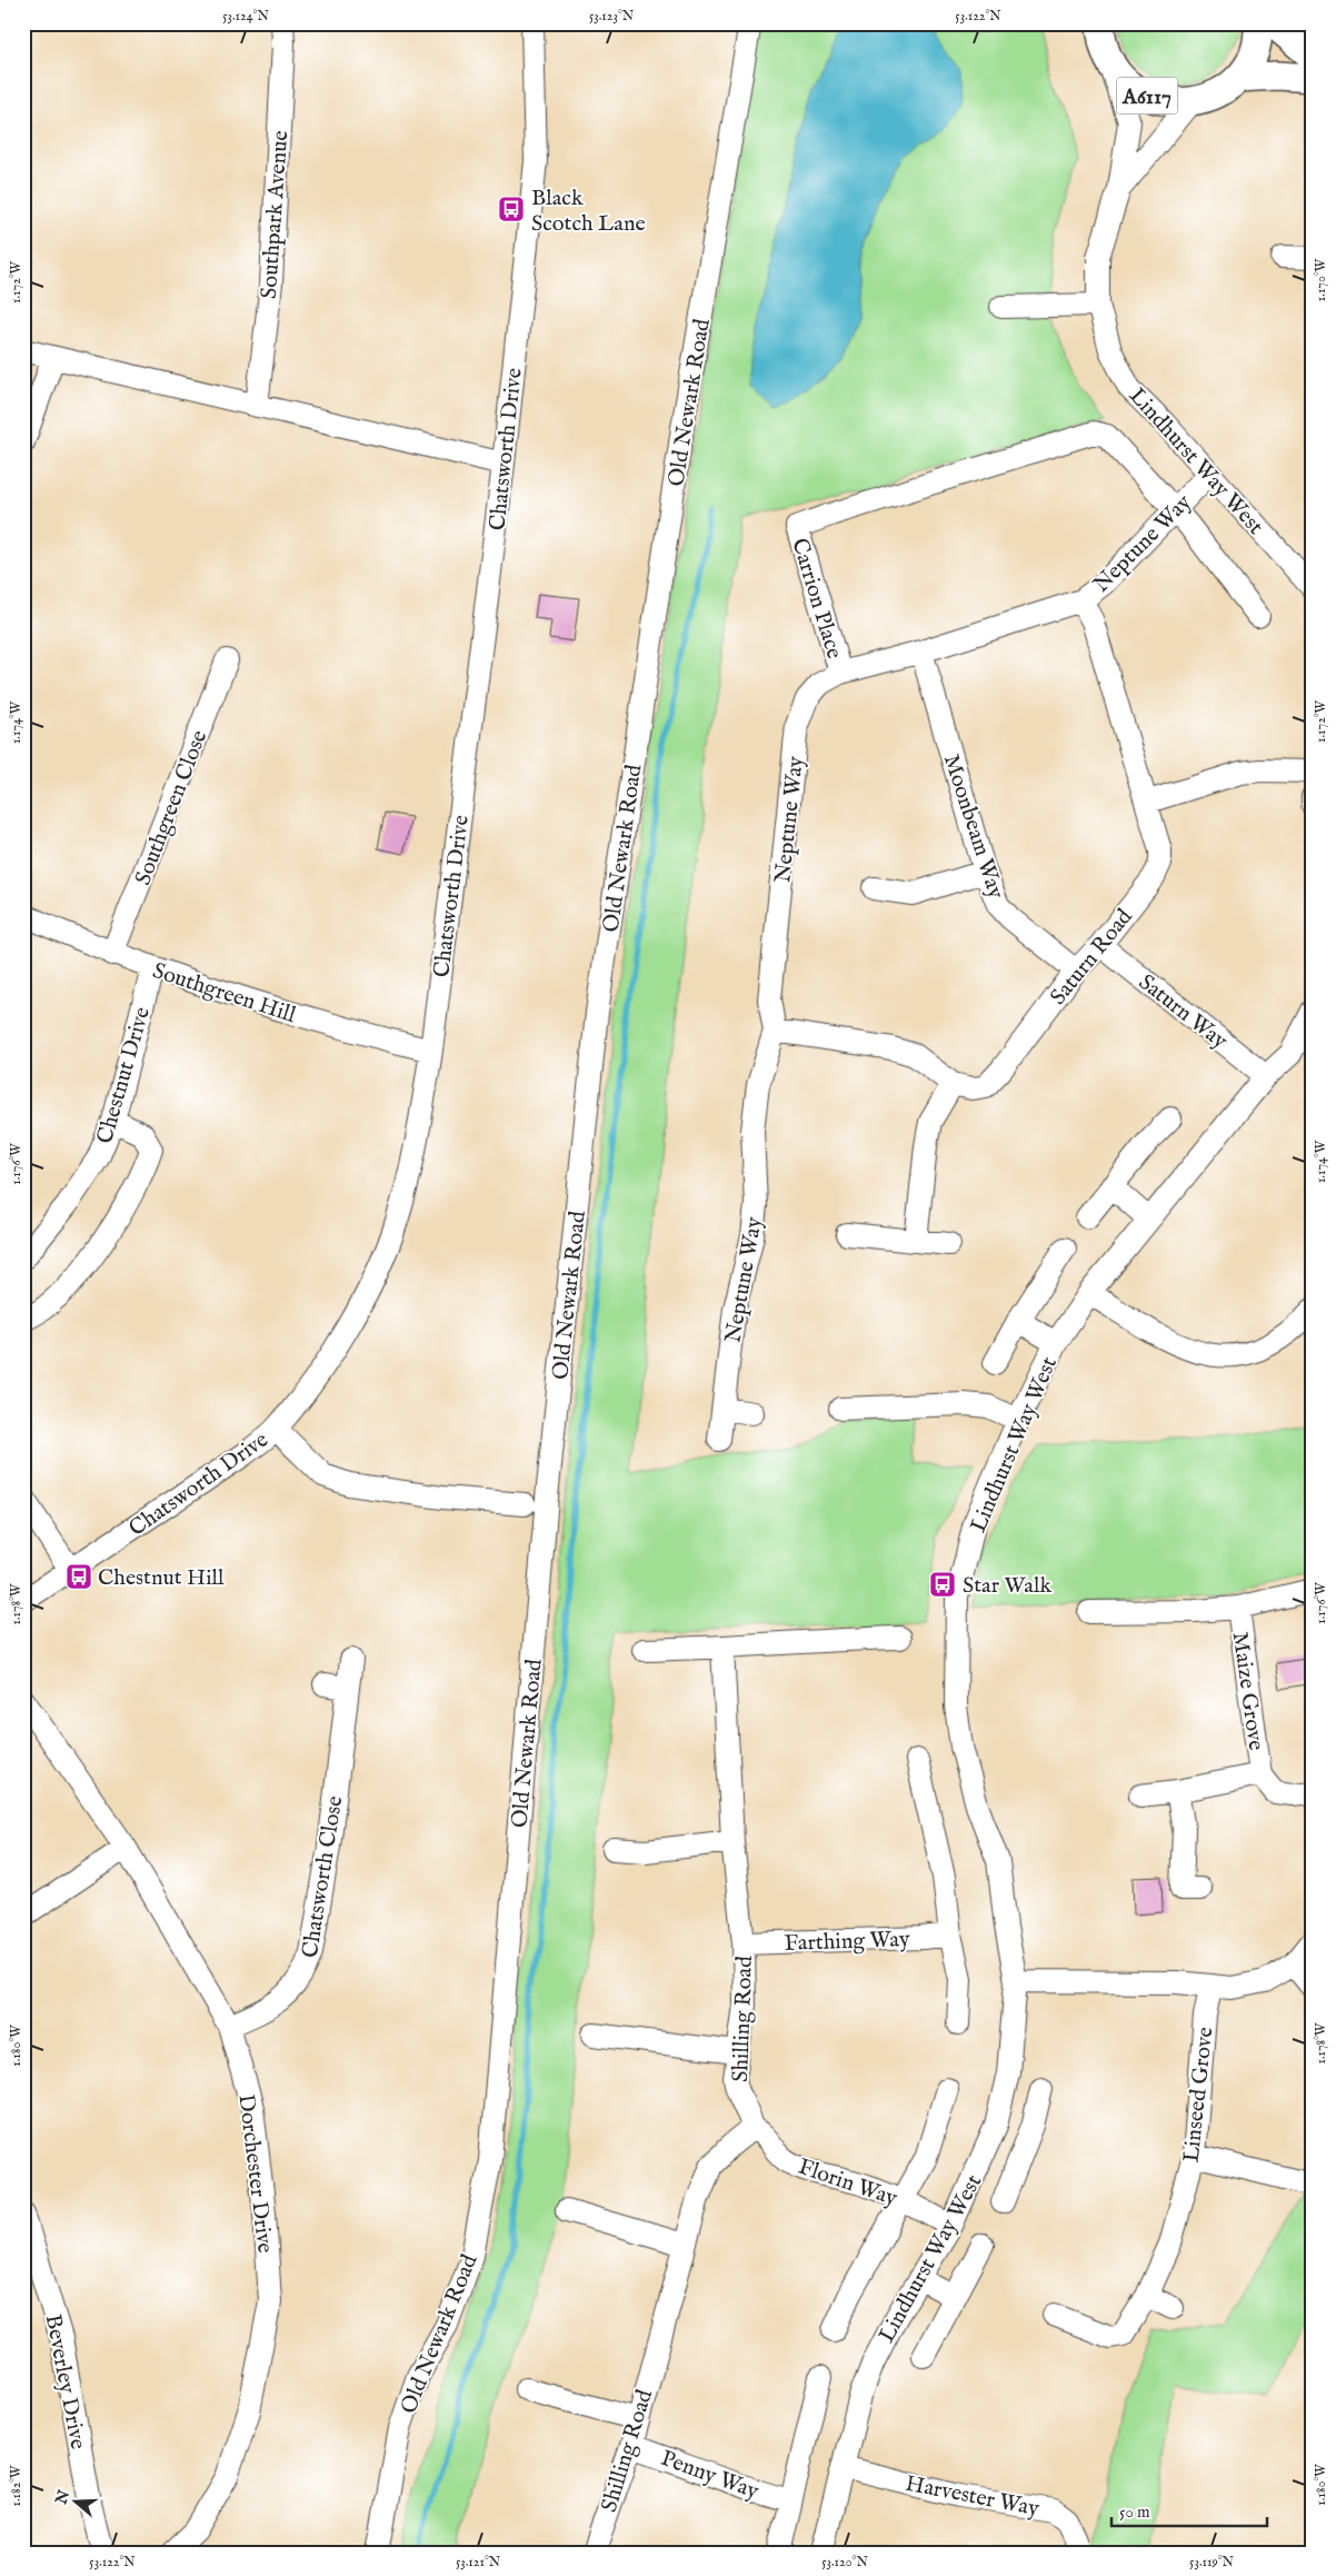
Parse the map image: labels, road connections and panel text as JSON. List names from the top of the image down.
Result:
{
  "streets": {
    "main road": ["A6117"],
    "street": [
      "Southpark Avenue",
      "Old Newark Road",
      "Chatsworth Drive",
      "Lindhurst Way West",
      "Neptune Way",
      "Carrion Place",
      "Southgreen Close",
      "Moonbeam Way",
      "Saturn Road",
      "Southgreen Hill",
      "Saturn Way",
      "Chestnut Drive",
      "Maize Grove",
      "Chatsworth Close",
      "Farthing Way",
      "Shilling Road",
      "Linseed Grove",
      "Dorchester Drive",
      "Florin Way",
      "Beverley Drive",
      "Penny Way",
      "Harvester Way"
    ]
  },
  "crossings": [
    ["A6117", "Lindhurst Way West"],
    ["Chatsworth Drive", "Southgreen Hill"],
    ["Lindhurst Way West", "Neptune Way"],
    ["Lindhurst Way West", "Saturn Way"],
    ["Lindhurst Way West", "Florin Way"],
    ["Lindhurst Way West", "Harvester Way"],
    ["Neptune Way", "Carrion Place"],
    ["Neptune Way", "Moonbeam Way"],
    ["Neptune Way", "Saturn Road"],
    ["Southgreen Close", "Southgreen Hill"],
    ["Moonbeam Way", "Saturn Road"],
    ["Saturn Road", "Saturn Way"],
    ["Southgreen Hill", "Chestnut Drive"],
    ["Chatsworth Close", "Dorchester Drive"],
    ["Farthing Way", "Shilling Road"],
    ["Shilling Road", "Florin Way"],
    ["Shilling Road", "Penny Way"]
  ],
  "places": {
    "bus stop": ["Black Scotch Lane", "Chestnut Hill", "Star Walk"]
  },
  "scale_bar": "50 m",
  "north": "left",
  "coordinates": [
    "53.124°N",
    "53.123°N",
    "53.122°N",
    "1.170°W",
    "1.172°W",
    "1.174°W",
    "1.176°W",
    "1.178°W",
    "1.180°W",
    "1.182°W",
    "53.121°N",
    "53.120°N",
    "53.119°N"
  ]
}
